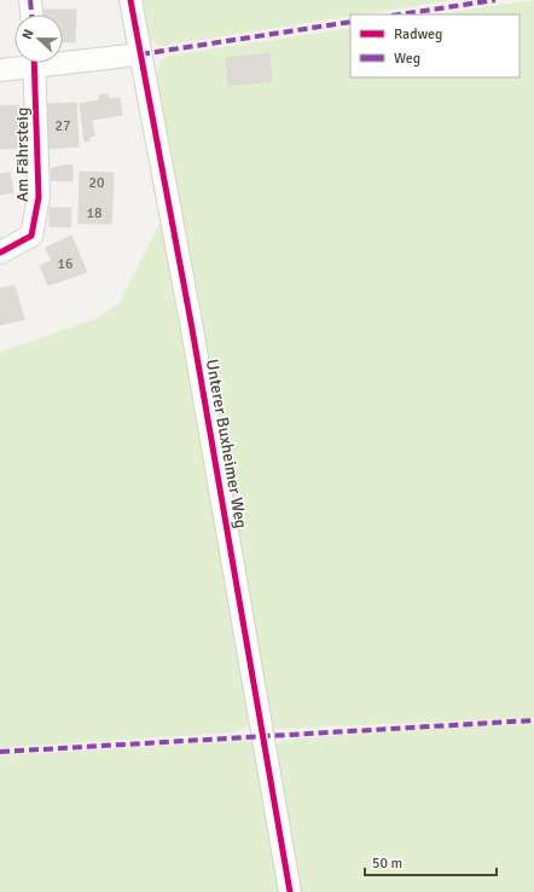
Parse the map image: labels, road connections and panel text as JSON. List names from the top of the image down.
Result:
{
  "streets": {
    "street": ["Am Fährsteig", "Unterer Buxheimer Weg"]
  },
  "house_numbers": [
    "27",
    "20",
    "18",
    "16"
  ],
  "legend": ["Radweg", "Weg"],
  "scale_bar": "50 m",
  "north": "left"
}
